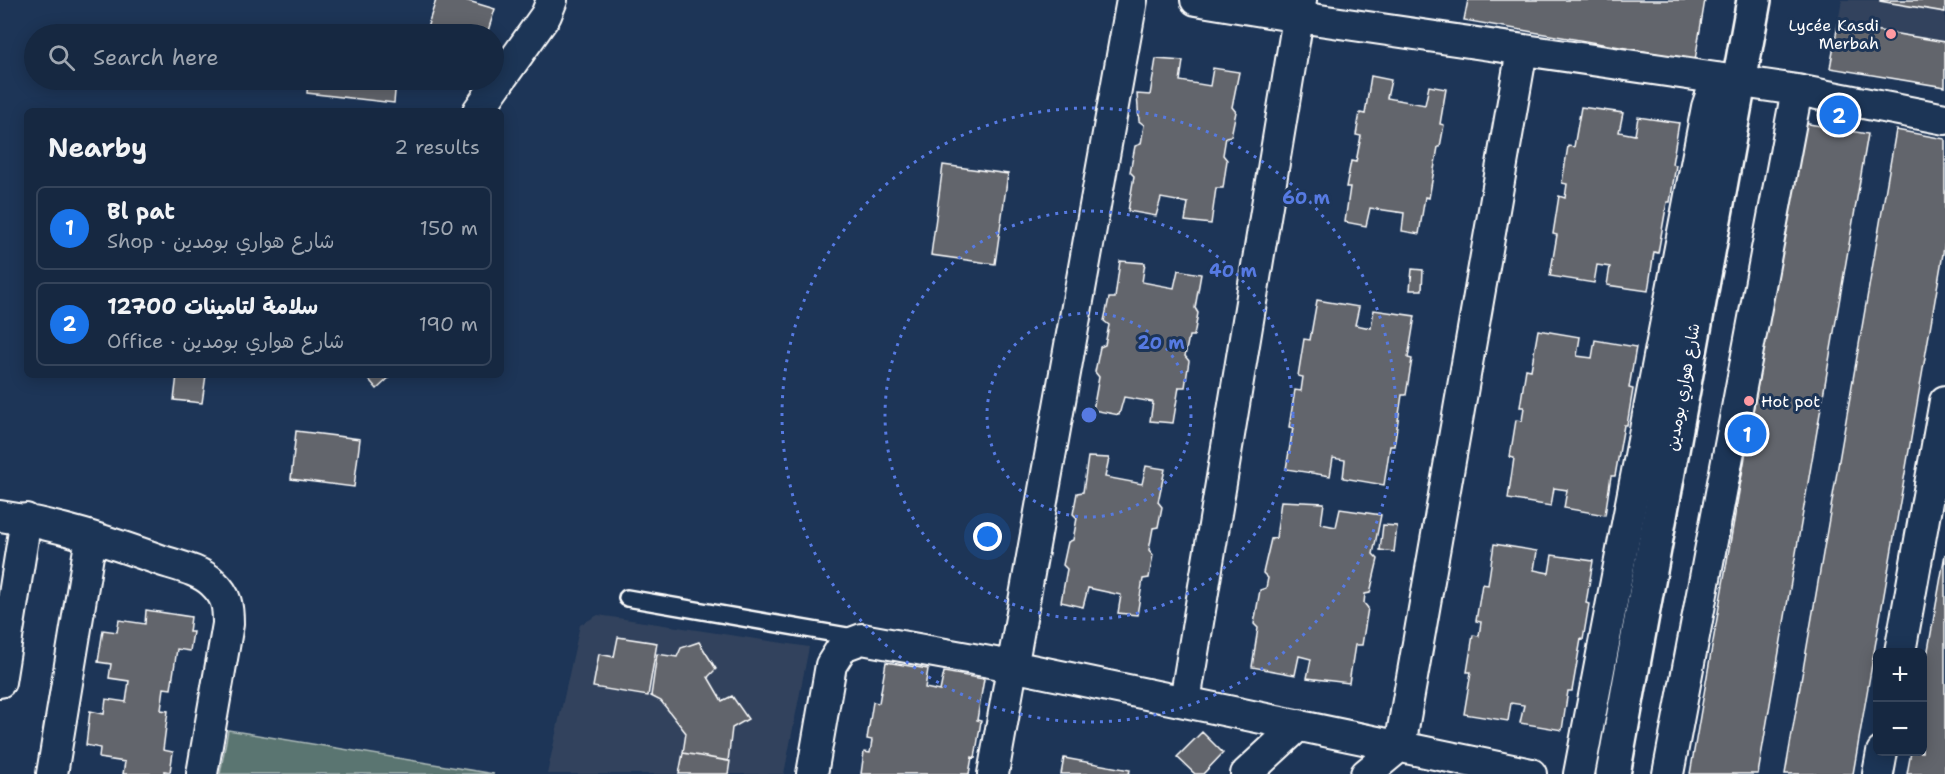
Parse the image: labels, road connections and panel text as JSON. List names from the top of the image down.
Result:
{
  "streets": {
    "main road": ["شارع هواري بومدين"]
  },
  "places": ["Lycée Kasdi Merbah", "Hot pot"],
  "page": {
    "search": "Search here",
    "pins": ["2", "1"],
    "heading": ["Nearby", "2 results"],
    "list": [
      {
        "mark": "1",
        "name": "Bl pat",
        "note": "Shop · شارع هواري بومدين",
        "value": "150 m"
      },
      {
        "mark": "2",
        "name": "سلامة لتامينات 12700",
        "note": "Office · شارع هواري بومدين",
        "value": "190 m"
      }
    ],
    "map_buttons": ["+", "−"]
  },
  "rings": ["60 m", "40 m", "20 m"]
}
